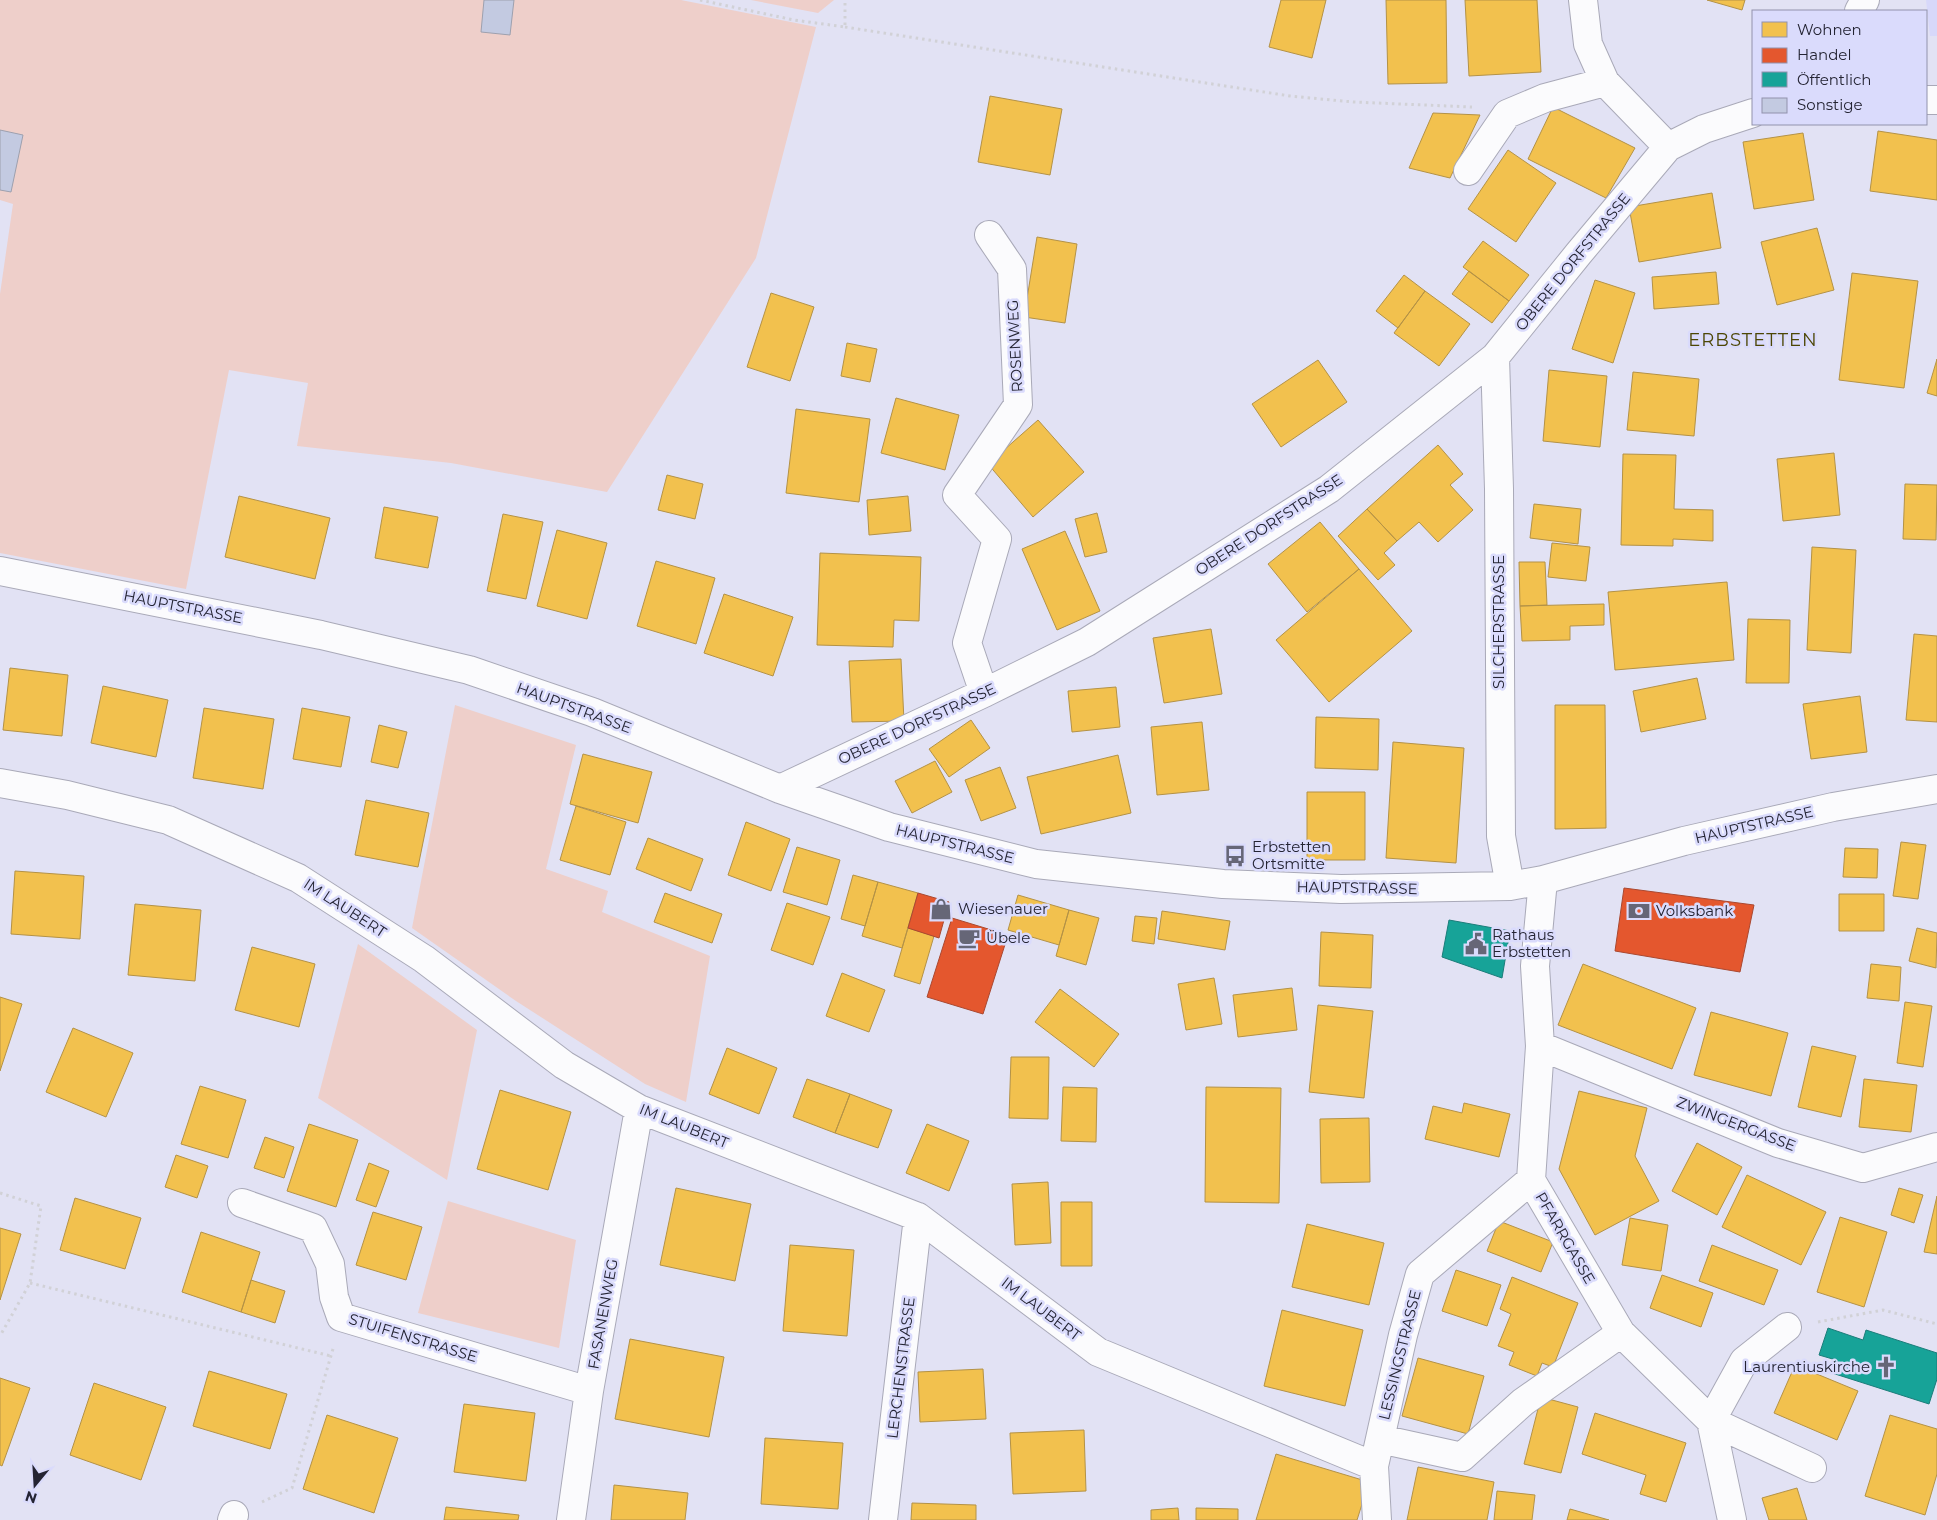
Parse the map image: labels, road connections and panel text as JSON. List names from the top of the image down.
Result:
{
  "streets": {
    "street": [
      "OBERE DORFSTRASSE",
      "ROSENWEG",
      "HAUPTSTRASSE",
      "SILCHERSTRASSE",
      "IM LAUBERT",
      "ZWINGERGASSE",
      "PFARRGASSE",
      "FASANENWEG",
      "STUIFENSTRASSE",
      "LESSINGSTRASSE",
      "LERCHENSTRASSE"
    ]
  },
  "crossings": [
    ["OBERE DORFSTRASSE", "ROSENWEG"],
    ["OBERE DORFSTRASSE", "HAUPTSTRASSE"],
    ["OBERE DORFSTRASSE", "SILCHERSTRASSE"],
    ["HAUPTSTRASSE", "SILCHERSTRASSE"],
    ["HAUPTSTRASSE", "PFARRGASSE"],
    ["IM LAUBERT", "FASANENWEG"],
    ["IM LAUBERT", "LESSINGSTRASSE"],
    ["IM LAUBERT", "LERCHENSTRASSE"],
    ["ZWINGERGASSE", "PFARRGASSE"],
    ["PFARRGASSE", "LESSINGSTRASSE"],
    ["FASANENWEG", "STUIFENSTRASSE"]
  ],
  "districts": ["ERBSTETTEN"],
  "places": {
    "bus stop": ["Erbstetten Ortsmitte"],
    "shop": ["Wiesenauer"],
    "bank": ["Volksbank"],
    "cafe": ["Übele"],
    "public building": ["Rathaus Erbstetten"],
    "church": ["Laurentiuskirche"]
  },
  "legend": [
    "Wohnen",
    "Handel",
    "Öffentlich",
    "Sonstige"
  ],
  "north": "bottom"
}
